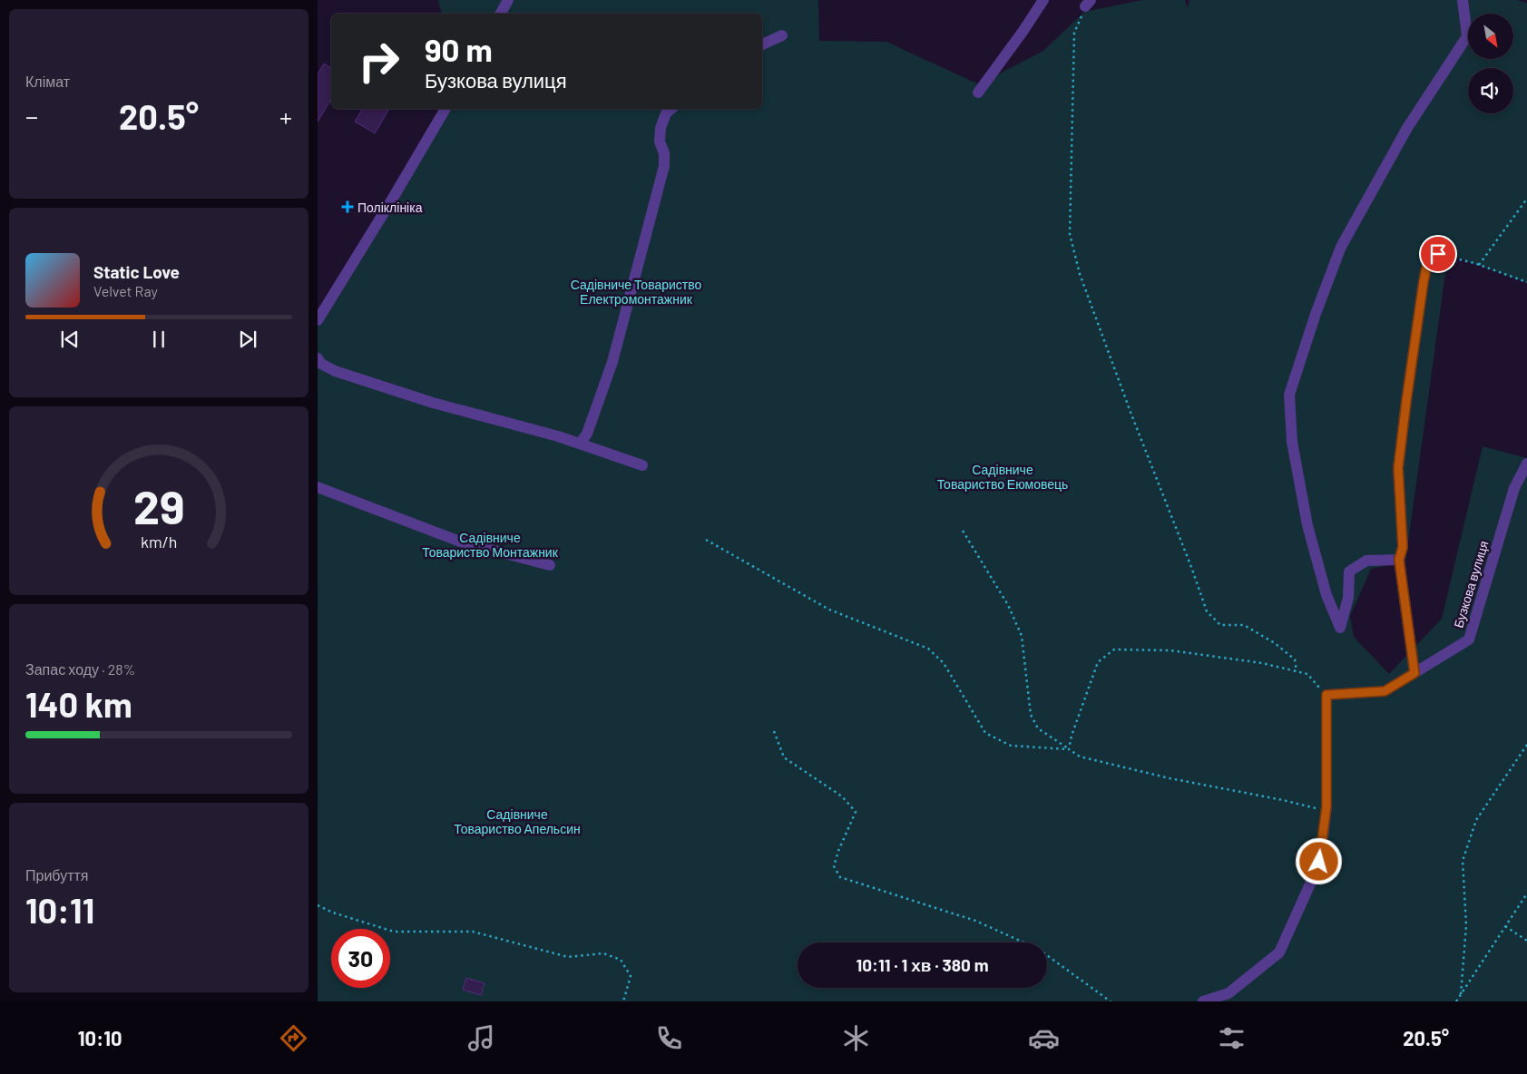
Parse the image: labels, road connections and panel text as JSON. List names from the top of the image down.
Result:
{
  "streets": {
    "street": ["Бузкова вулиця"]
  },
  "parks": [
    "Садівниче Товариство Електромонтажник",
    "Садівниче Товариство Еюмовець",
    "Садівниче Товариство Монтажник",
    "Садівниче Товариство Апельсин"
  ],
  "places": {
    "health": ["Поліклініка"]
  },
  "north": "bottom right",
  "page": {
    "tile": [
      "Клімат",
      ["Запас ходу · 28%", "140 km"],
      ["Прибуття", "10:11"]
    ],
    "turn": ["90 m", "Бузкова вулиця"],
    "heat": ["−", "20.5°", "+"],
    "song": ["Static Love", "Velvet Ray"],
    "limit": "30",
    "trip": "10:11 · 1 хв · 380 m",
    "tabs": ["10:10", "20.5°"],
    "gauge": ["29", "km/h"]
  }
}
